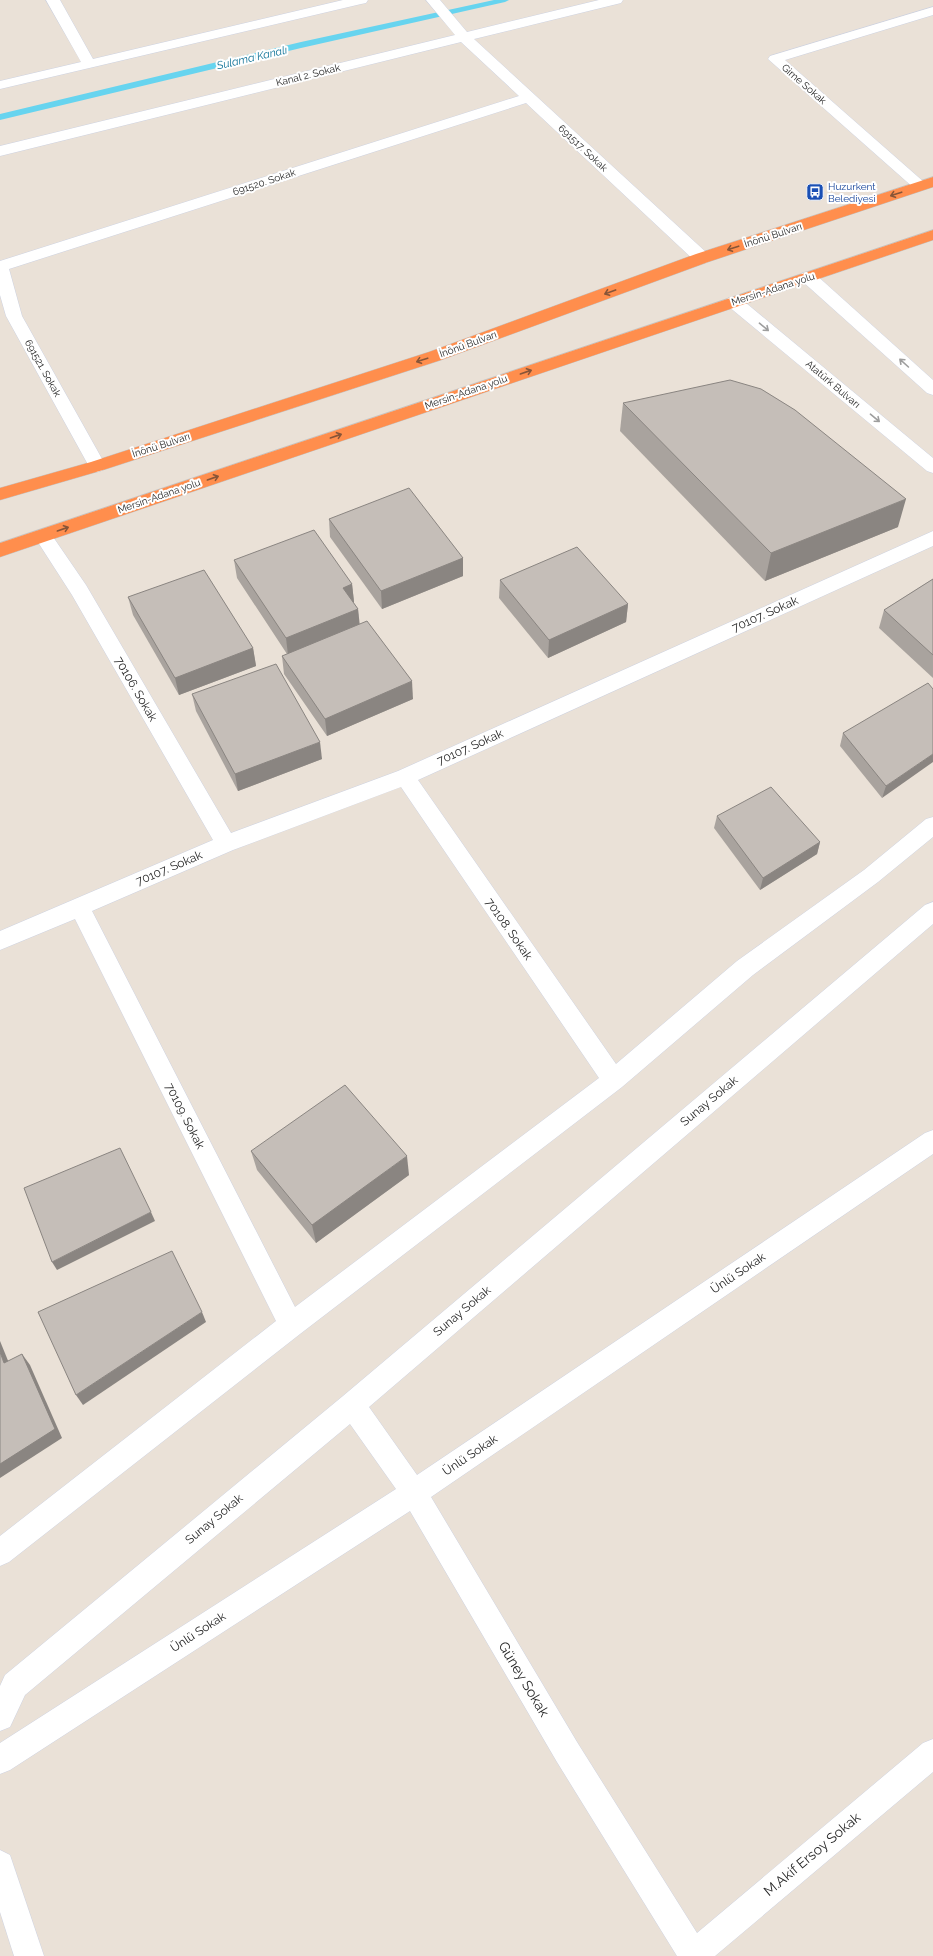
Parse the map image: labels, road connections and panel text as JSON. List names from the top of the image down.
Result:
{
  "streets": {
    "highway": ["İnönü Bulvarı", "Mersin-Adana yolu"],
    "street": [
      "Kanal 2. Sokak",
      "Girne Sokak",
      "691517. Sokak",
      "691520. Sokak",
      "691521. Sokak",
      "Atatürk Bulvarı",
      "70107. Sokak",
      "70106. Sokak",
      "70108. Sokak",
      "Sunay Sokak",
      "70109. Sokak",
      "Ünlü Sokak",
      "Güney Sokak",
      "M.Akif Ersoy Sokak"
    ]
  },
  "crossings": [
    ["Kanal 2. Sokak", "691517. Sokak"],
    ["Girne Sokak", "İnönü Bulvarı"],
    ["691517. Sokak", "691520. Sokak"],
    ["691517. Sokak", "İnönü Bulvarı"],
    ["691520. Sokak", "691521. Sokak"],
    ["İnönü Bulvarı", "691521. Sokak"],
    ["Mersin-Adana yolu", "Atatürk Bulvarı"],
    ["Mersin-Adana yolu", "70106. Sokak"],
    ["70107. Sokak", "70106. Sokak"],
    ["70107. Sokak", "70108. Sokak"],
    ["70107. Sokak", "70109. Sokak"],
    ["Sunay Sokak", "Güney Sokak"],
    ["Ünlü Sokak", "Güney Sokak"],
    ["Güney Sokak", "M.Akif Ersoy Sokak"]
  ],
  "one_way": ["İnönü Bulvarı", "Mersin-Adana yolu"],
  "water": ["Sulama Kanalı"],
  "places": {
    "bus stop": ["Huzurkent Belediyesi"]
  }
}
